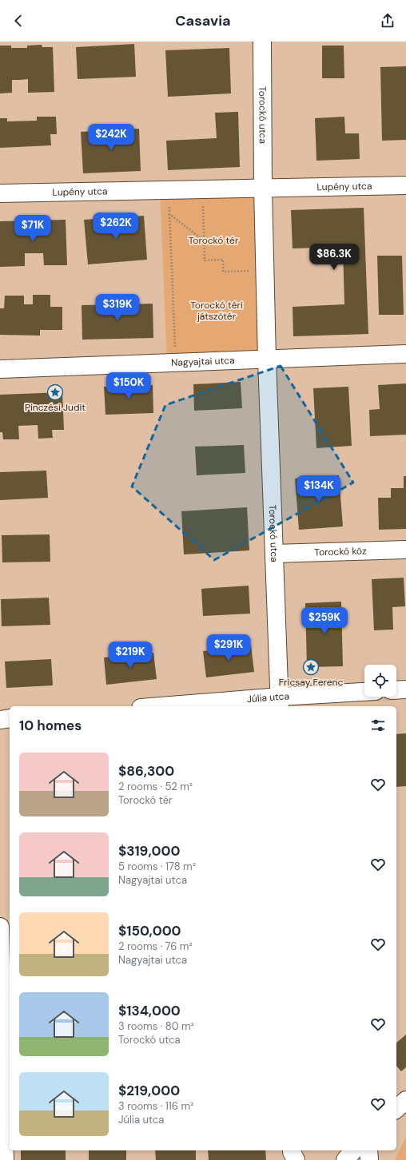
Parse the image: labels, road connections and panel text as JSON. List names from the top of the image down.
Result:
{
  "streets": {
    "street": [
      "Torockó utca",
      "Lupény utca",
      "Nagyajtai utca",
      "Torockó köz",
      "Júlia utca"
    ]
  },
  "crossings": [
    ["Torockó utca", "Lupény utca"],
    ["Torockó utca", "Nagyajtai utca"],
    ["Torockó utca", "Torockó köz"],
    ["Torockó utca", "Júlia utca"]
  ],
  "parks": ["Torockó tér", "Torockó téri játszótér"],
  "places": {
    "place": ["Pinczési Judit", "Fricsay Ferenc"]
  },
  "page": {
    "header": "Casavia",
    "price": [
      "$242K",
      "$262K",
      "$71K",
      "$86.3K",
      "$319K",
      "$150K",
      "$134K",
      "$259K",
      "$291K",
      "$219K"
    ],
    "heading": "10 homes",
    "list": [
      {
        "name": "$86,300",
        "note": "2 rooms · 52 m² · Torockó tér"
      },
      {
        "name": "$319,000",
        "note": "5 rooms · 178 m² · Nagyajtai utca"
      },
      {
        "name": "$150,000",
        "note": "2 rooms · 76 m² · Nagyajtai utca"
      },
      {
        "name": "$134,000",
        "note": "3 rooms · 80 m² · Torockó utca"
      },
      {
        "name": "$219,000",
        "note": "3 rooms · 116 m² · Júlia utca"
      }
    ]
  }
}
